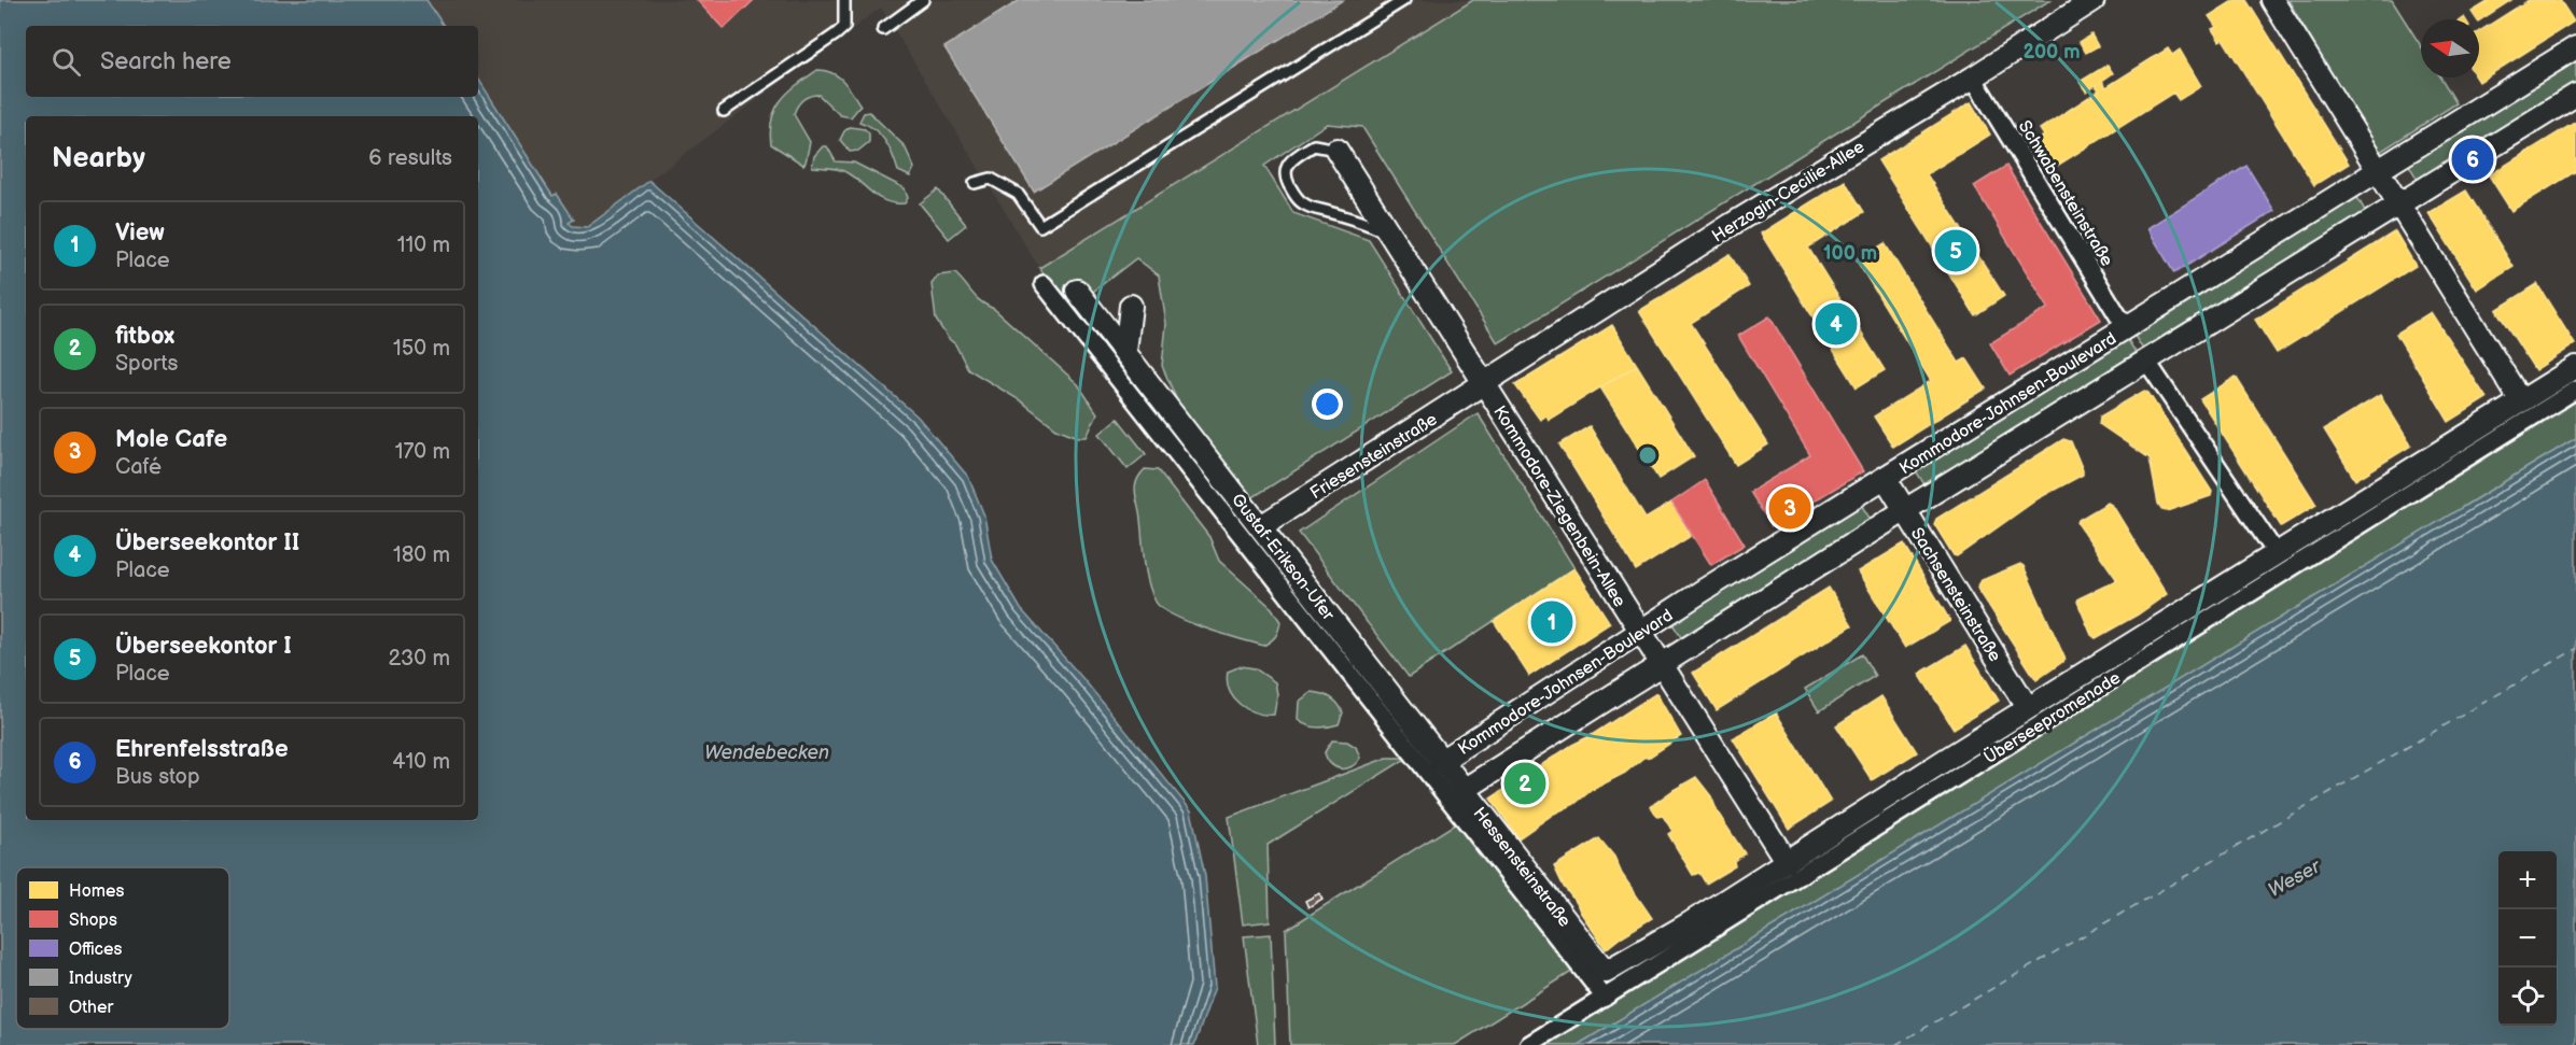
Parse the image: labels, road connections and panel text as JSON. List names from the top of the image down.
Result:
{
  "streets": {
    "street": [
      "Herzogin-Cecilie-Allee",
      "Schwabensteinstraße",
      "Kommodore-Johnsen-Boulevard",
      "Friesensteinstraße",
      "Kommodore-Ziegenbein-Allee",
      "Gustaf-Erikson-Ufer",
      "Sachsensteinstraße",
      "Überseepromenade",
      "Hessensteinstraße"
    ]
  },
  "crossings": [
    ["Herzogin-Cecilie-Allee", "Schwabensteinstraße"],
    ["Herzogin-Cecilie-Allee", "Friesensteinstraße"],
    ["Herzogin-Cecilie-Allee", "Kommodore-Ziegenbein-Allee"],
    ["Schwabensteinstraße", "Kommodore-Johnsen-Boulevard"],
    ["Kommodore-Johnsen-Boulevard", "Kommodore-Ziegenbein-Allee"],
    ["Kommodore-Johnsen-Boulevard", "Gustaf-Erikson-Ufer"],
    ["Kommodore-Johnsen-Boulevard", "Sachsensteinstraße"],
    ["Kommodore-Johnsen-Boulevard", "Hessensteinstraße"],
    ["Friesensteinstraße", "Kommodore-Ziegenbein-Allee"],
    ["Friesensteinstraße", "Gustaf-Erikson-Ufer"],
    ["Kommodore-Ziegenbein-Allee", "Überseepromenade"],
    ["Gustaf-Erikson-Ufer", "Hessensteinstraße"],
    ["Sachsensteinstraße", "Überseepromenade"],
    ["Überseepromenade", "Hessensteinstraße"]
  ],
  "water": ["Wendebecken", "Weser"],
  "legend": [
    "Homes",
    "Shops",
    "Offices",
    "Industry",
    "Other"
  ],
  "north": "left",
  "page": {
    "search": "Search here",
    "heading": ["Nearby", "6 results"],
    "pins": [
      "6",
      "5",
      "4",
      "3",
      "1",
      "2"
    ],
    "list": [
      {
        "mark": "1",
        "name": "View",
        "note": "Place",
        "value": "110 m"
      },
      {
        "mark": "2",
        "name": "fitbox",
        "note": "Sports",
        "value": "150 m"
      },
      {
        "mark": "3",
        "name": "Mole Cafe",
        "note": "Café",
        "value": "170 m"
      },
      {
        "mark": "4",
        "name": "Überseekontor II",
        "note": "Place",
        "value": "180 m"
      },
      {
        "mark": "5",
        "name": "Überseekontor I",
        "note": "Place",
        "value": "230 m"
      },
      {
        "mark": "6",
        "name": "Ehrenfelsstraße",
        "note": "Bus stop",
        "value": "410 m"
      }
    ],
    "map_buttons": ["+", "−"]
  },
  "rings": ["200 m", "100 m"]
}
